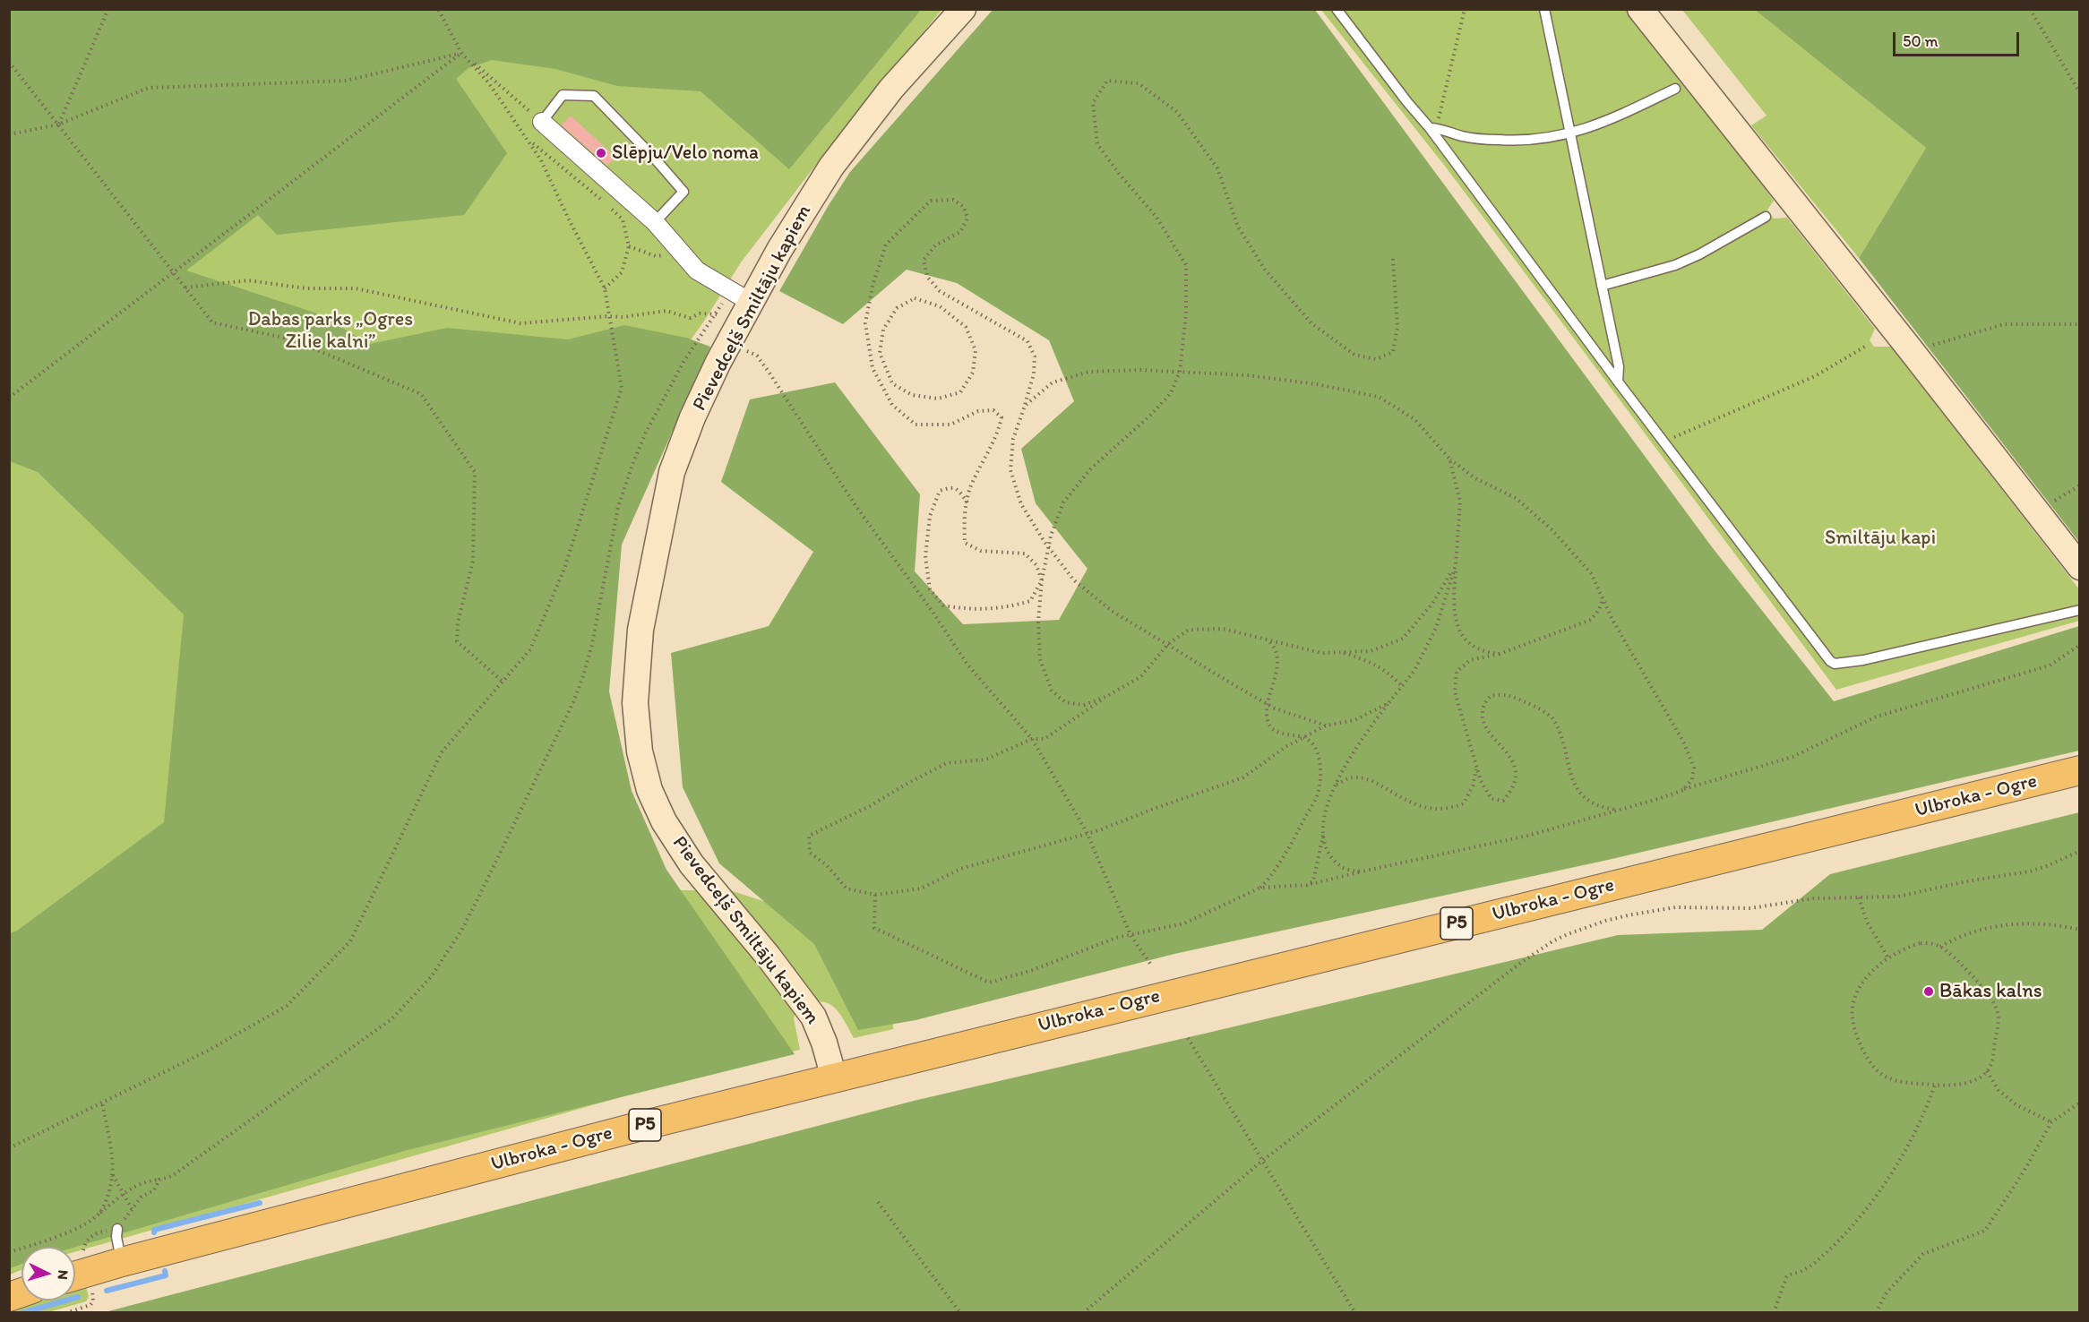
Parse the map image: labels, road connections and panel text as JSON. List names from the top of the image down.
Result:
{
  "streets": {
    "main road": ["Ulbroka - Ogre", "P5"],
    "street": ["Pievedceļš Smiltāju kapiem"]
  },
  "crossings": [
    ["Pievedceļš Smiltāju kapiem", "Ulbroka - Ogre"],
    ["Ulbroka - Ogre", "P5"]
  ],
  "parks": ["Dabas parks „Ogres Zilie kalni”", "Smiltāju kapi"],
  "places": ["Slēpju/Velo noma", "Bākas kalns"],
  "scale_bar": "50 m",
  "north": "right"
}
